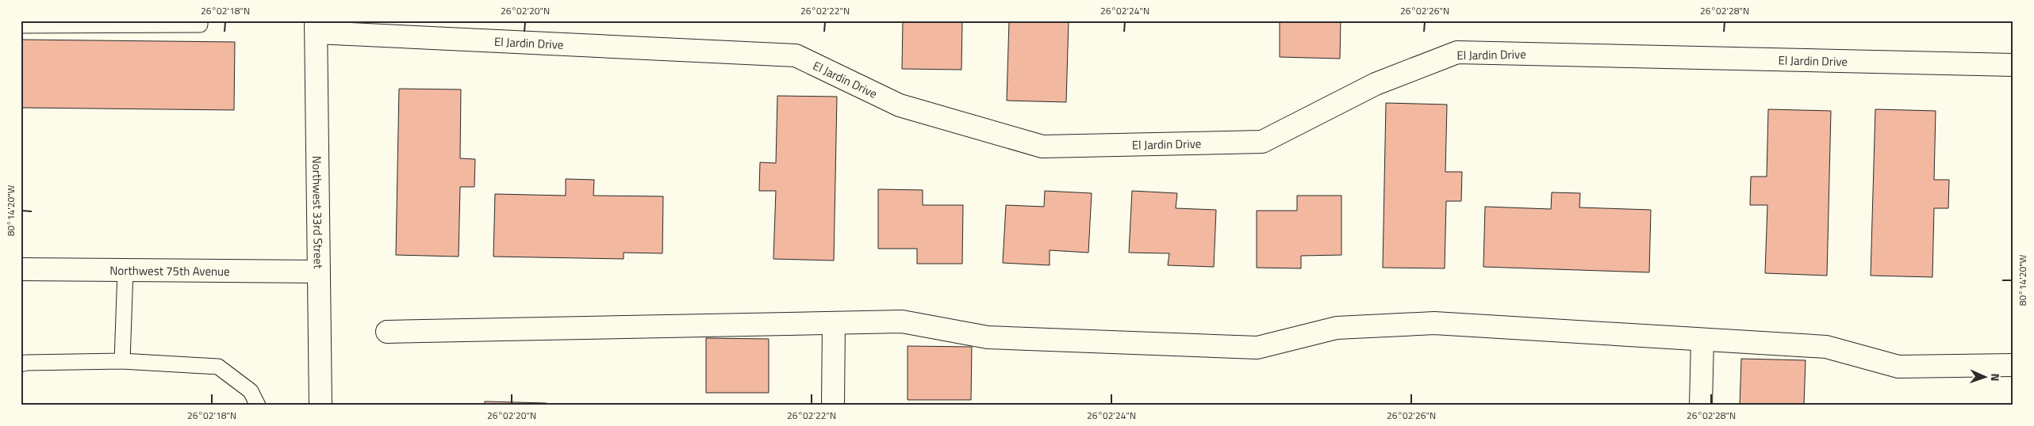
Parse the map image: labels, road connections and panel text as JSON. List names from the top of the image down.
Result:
{
  "streets": {
    "street": ["El Jardin Drive", "Northwest 33rd Street", "Northwest 75th Avenue"]
  },
  "crossings": [
    ["El Jardin Drive", "Northwest 33rd Street"],
    ["Northwest 33rd Street", "Northwest 75th Avenue"]
  ],
  "north": "right",
  "coordinates": [
    "26°02'18\"N",
    "26°02'20\"N",
    "26°02'22\"N",
    "26°02'24\"N",
    "26°02'26\"N",
    "26°02'28\"N",
    "80°14'20\"W"
  ]
}
